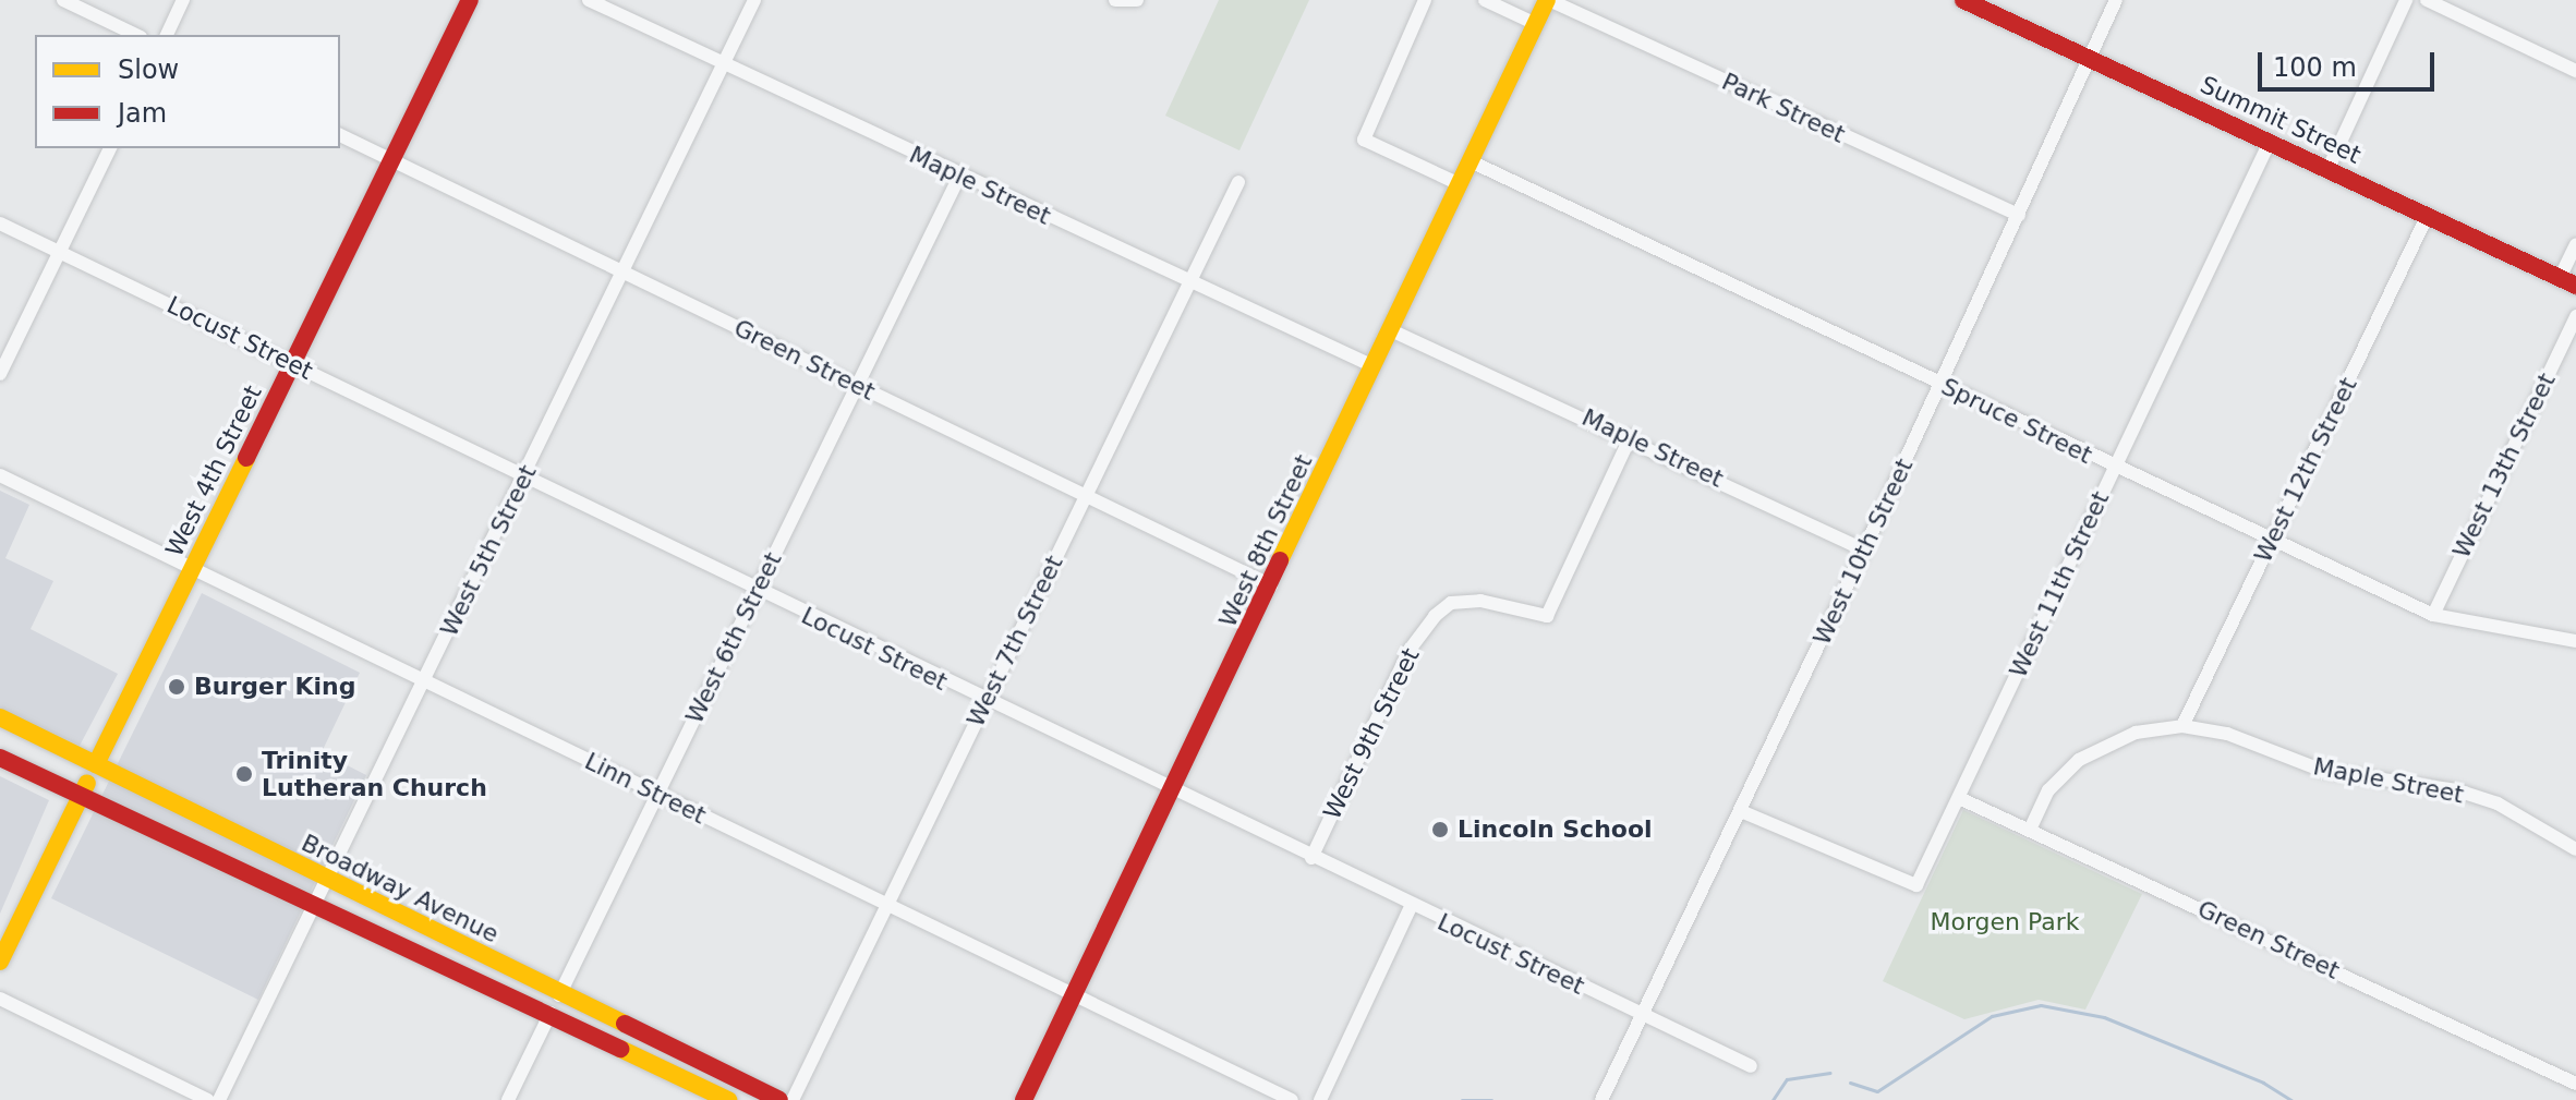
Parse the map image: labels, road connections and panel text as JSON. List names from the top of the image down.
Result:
{
  "streets": {
    "main road": [
      "Summit Street",
      "West 4th Street",
      "West 8th Street",
      "Broadway Avenue"
    ],
    "street": [
      "Park Street",
      "Maple Street",
      "Locust Street",
      "Green Street",
      "Spruce Street",
      "West 13th Street",
      "West 12th Street",
      "West 5th Street",
      "West 10th Street",
      "West 11th Street",
      "West 6th Street",
      "West 7th Street",
      "West 9th Street",
      "Linn Street"
    ]
  },
  "crossings": [
    ["Park Street", "West 8th Street"],
    ["Park Street", "West 10th Street"],
    ["Summit Street", "West 12th Street"],
    ["Summit Street", "West 10th Street"],
    ["Summit Street", "West 11th Street"],
    ["Maple Street", "Green Street"],
    ["Maple Street", "West 12th Street"],
    ["Maple Street", "West 8th Street"],
    ["Maple Street", "West 5th Street"],
    ["Maple Street", "West 10th Street"],
    ["Maple Street", "West 6th Street"],
    ["Maple Street", "West 7th Street"],
    ["Maple Street", "West 9th Street"],
    ["Locust Street", "West 4th Street"],
    ["Locust Street", "West 8th Street"],
    ["Locust Street", "West 5th Street"],
    ["Locust Street", "West 10th Street"],
    ["Locust Street", "West 6th Street"],
    ["Locust Street", "West 7th Street"],
    ["Locust Street", "West 9th Street"],
    ["Green Street", "West 4th Street"],
    ["Green Street", "West 8th Street"],
    ["Green Street", "West 5th Street"],
    ["Green Street", "West 11th Street"],
    ["Green Street", "West 6th Street"],
    ["Green Street", "West 7th Street"],
    ["Spruce Street", "West 13th Street"],
    ["Spruce Street", "West 12th Street"],
    ["Spruce Street", "West 8th Street"],
    ["Spruce Street", "West 10th Street"],
    ["Spruce Street", "West 11th Street"],
    ["West 4th Street", "Linn Street"],
    ["West 4th Street", "Broadway Avenue"],
    ["West 8th Street", "Linn Street"],
    ["West 5th Street", "Linn Street"],
    ["West 5th Street", "Broadway Avenue"],
    ["West 10th Street", "West 11th Street"],
    ["West 6th Street", "Linn Street"],
    ["West 6th Street", "Broadway Avenue"],
    ["West 7th Street", "Linn Street"]
  ],
  "parks": ["Morgen Park"],
  "places": ["Burger King", "Trinity Lutheran Church", "Lincoln School"],
  "legend": ["Slow", "Jam"],
  "scale_bar": "100 m"
}
